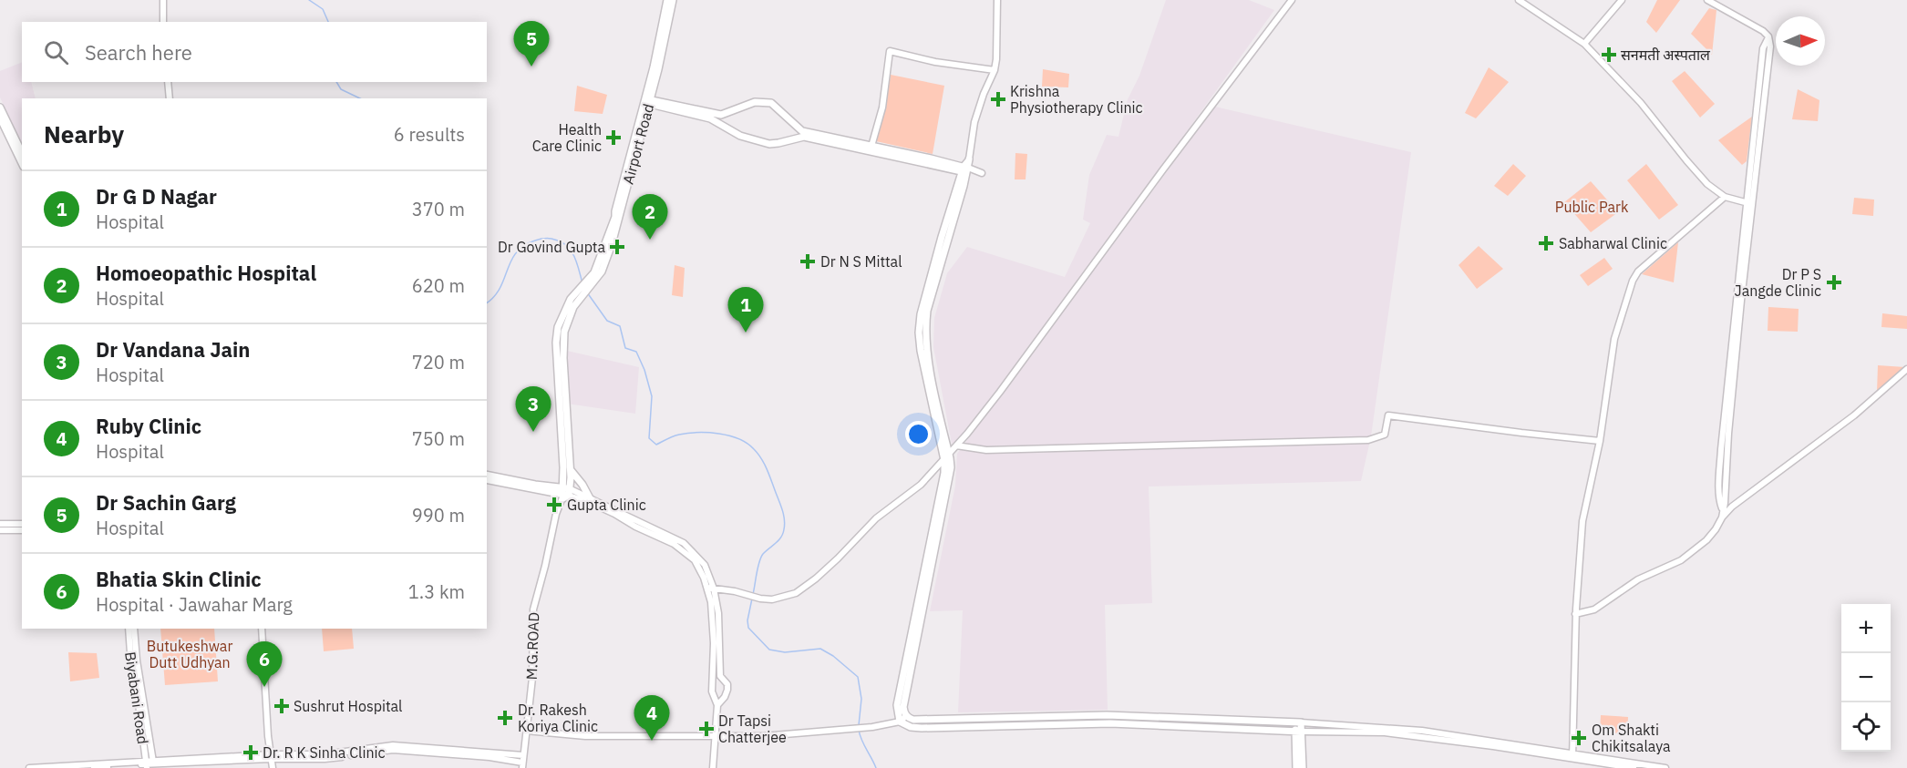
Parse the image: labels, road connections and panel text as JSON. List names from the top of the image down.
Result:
{
  "streets": {
    "main road": ["Airport Road"],
    "street": ["M.G.ROAD", "Biyabani Road"]
  },
  "parks": ["Public Park", "Butukeshwar Dutt Udhyan"],
  "places": {
    "health": [
      "सनमती अस्पताल",
      "Krishna Physiotherapy Clinic",
      "Health Care Clinic",
      "Sabharwal Clinic",
      "Dr Govind Gupta",
      "Dr N S Mittal",
      "Dr P S Jangde Clinic",
      "Gupta Clinic",
      "Sushrut Hospital",
      "Dr. Rakesh Koriya Clinic",
      "Dr Tapsi Chatterjee",
      "Om Shakti Chikitsalaya",
      "Dr. R K Sinha Clinic"
    ]
  },
  "north": "right",
  "page": {
    "pins": [
      "5",
      "2",
      "1",
      "3",
      "6",
      "4"
    ],
    "search": "Search here",
    "heading": ["Nearby", "6 results"],
    "list": [
      {
        "mark": "1",
        "name": "Dr G D Nagar",
        "note": "Hospital",
        "value": "370 m"
      },
      {
        "mark": "2",
        "name": "Homoeopathic Hospital",
        "note": "Hospital",
        "value": "620 m"
      },
      {
        "mark": "3",
        "name": "Dr Vandana Jain",
        "note": "Hospital",
        "value": "720 m"
      },
      {
        "mark": "4",
        "name": "Ruby Clinic",
        "note": "Hospital",
        "value": "750 m"
      },
      {
        "mark": "5",
        "name": "Dr Sachin Garg",
        "note": "Hospital",
        "value": "990 m"
      },
      {
        "mark": "6",
        "name": "Bhatia Skin Clinic",
        "note": "Hospital · Jawahar Marg",
        "value": "1.3 km"
      }
    ],
    "map_buttons": ["+", "−"]
  }
}
